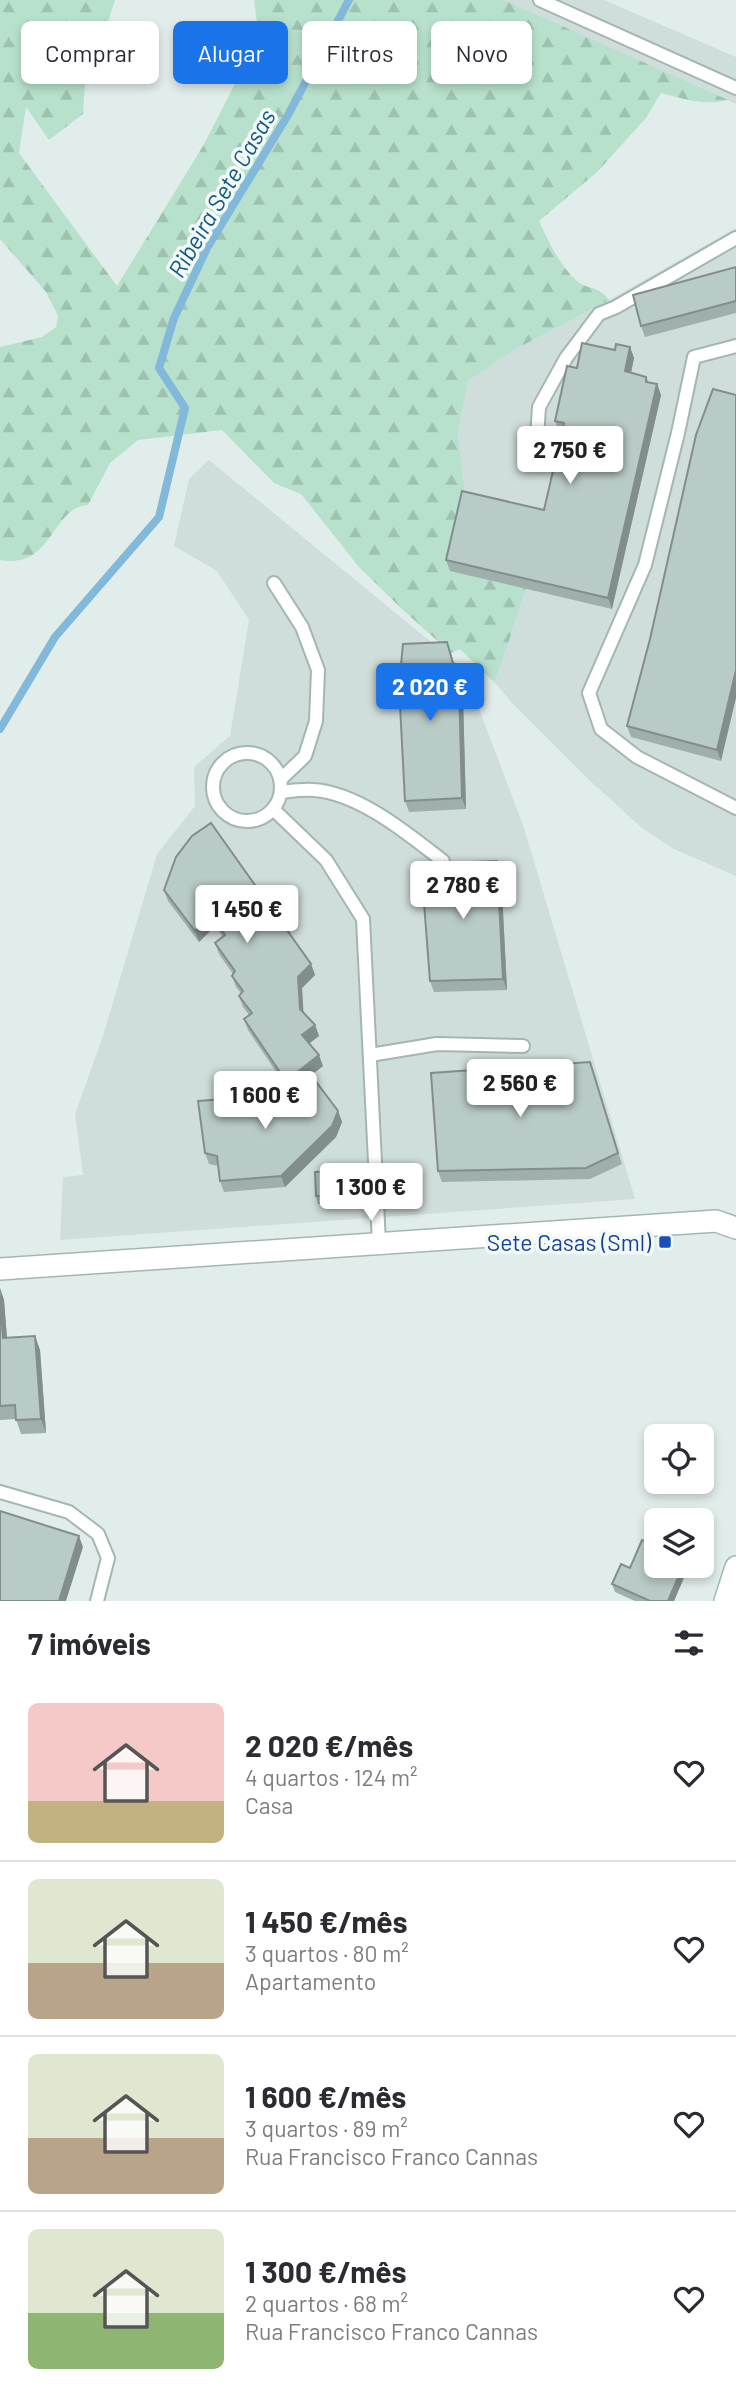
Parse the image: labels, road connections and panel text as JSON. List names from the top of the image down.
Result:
{
  "water": ["Ribeira Sete Casas"],
  "places": {
    "transit": ["Sete Casas (Sml)"]
  },
  "page": {
    "chip": [
      "Comprar",
      "Alugar",
      "Filtros",
      "Novo"
    ],
    "price": [
      "2 750 €",
      "2 020 €",
      "2 780 €",
      "1 450 €",
      "2 560 €",
      "1 600 €",
      "1 300 €"
    ],
    "heading": "7 imóveis",
    "list": [
      {
        "name": "2 020 €/mês",
        "note": "4 quartos · 124 m² · Casa"
      },
      {
        "name": "1 450 €/mês",
        "note": "3 quartos · 80 m² · Apartamento"
      },
      {
        "name": "1 600 €/mês",
        "note": "3 quartos · 89 m² · Rua Francisco Franco Cannas"
      },
      {
        "name": "1 300 €/mês",
        "note": "2 quartos · 68 m² · Rua Francisco Franco Cannas"
      }
    ]
  }
}
